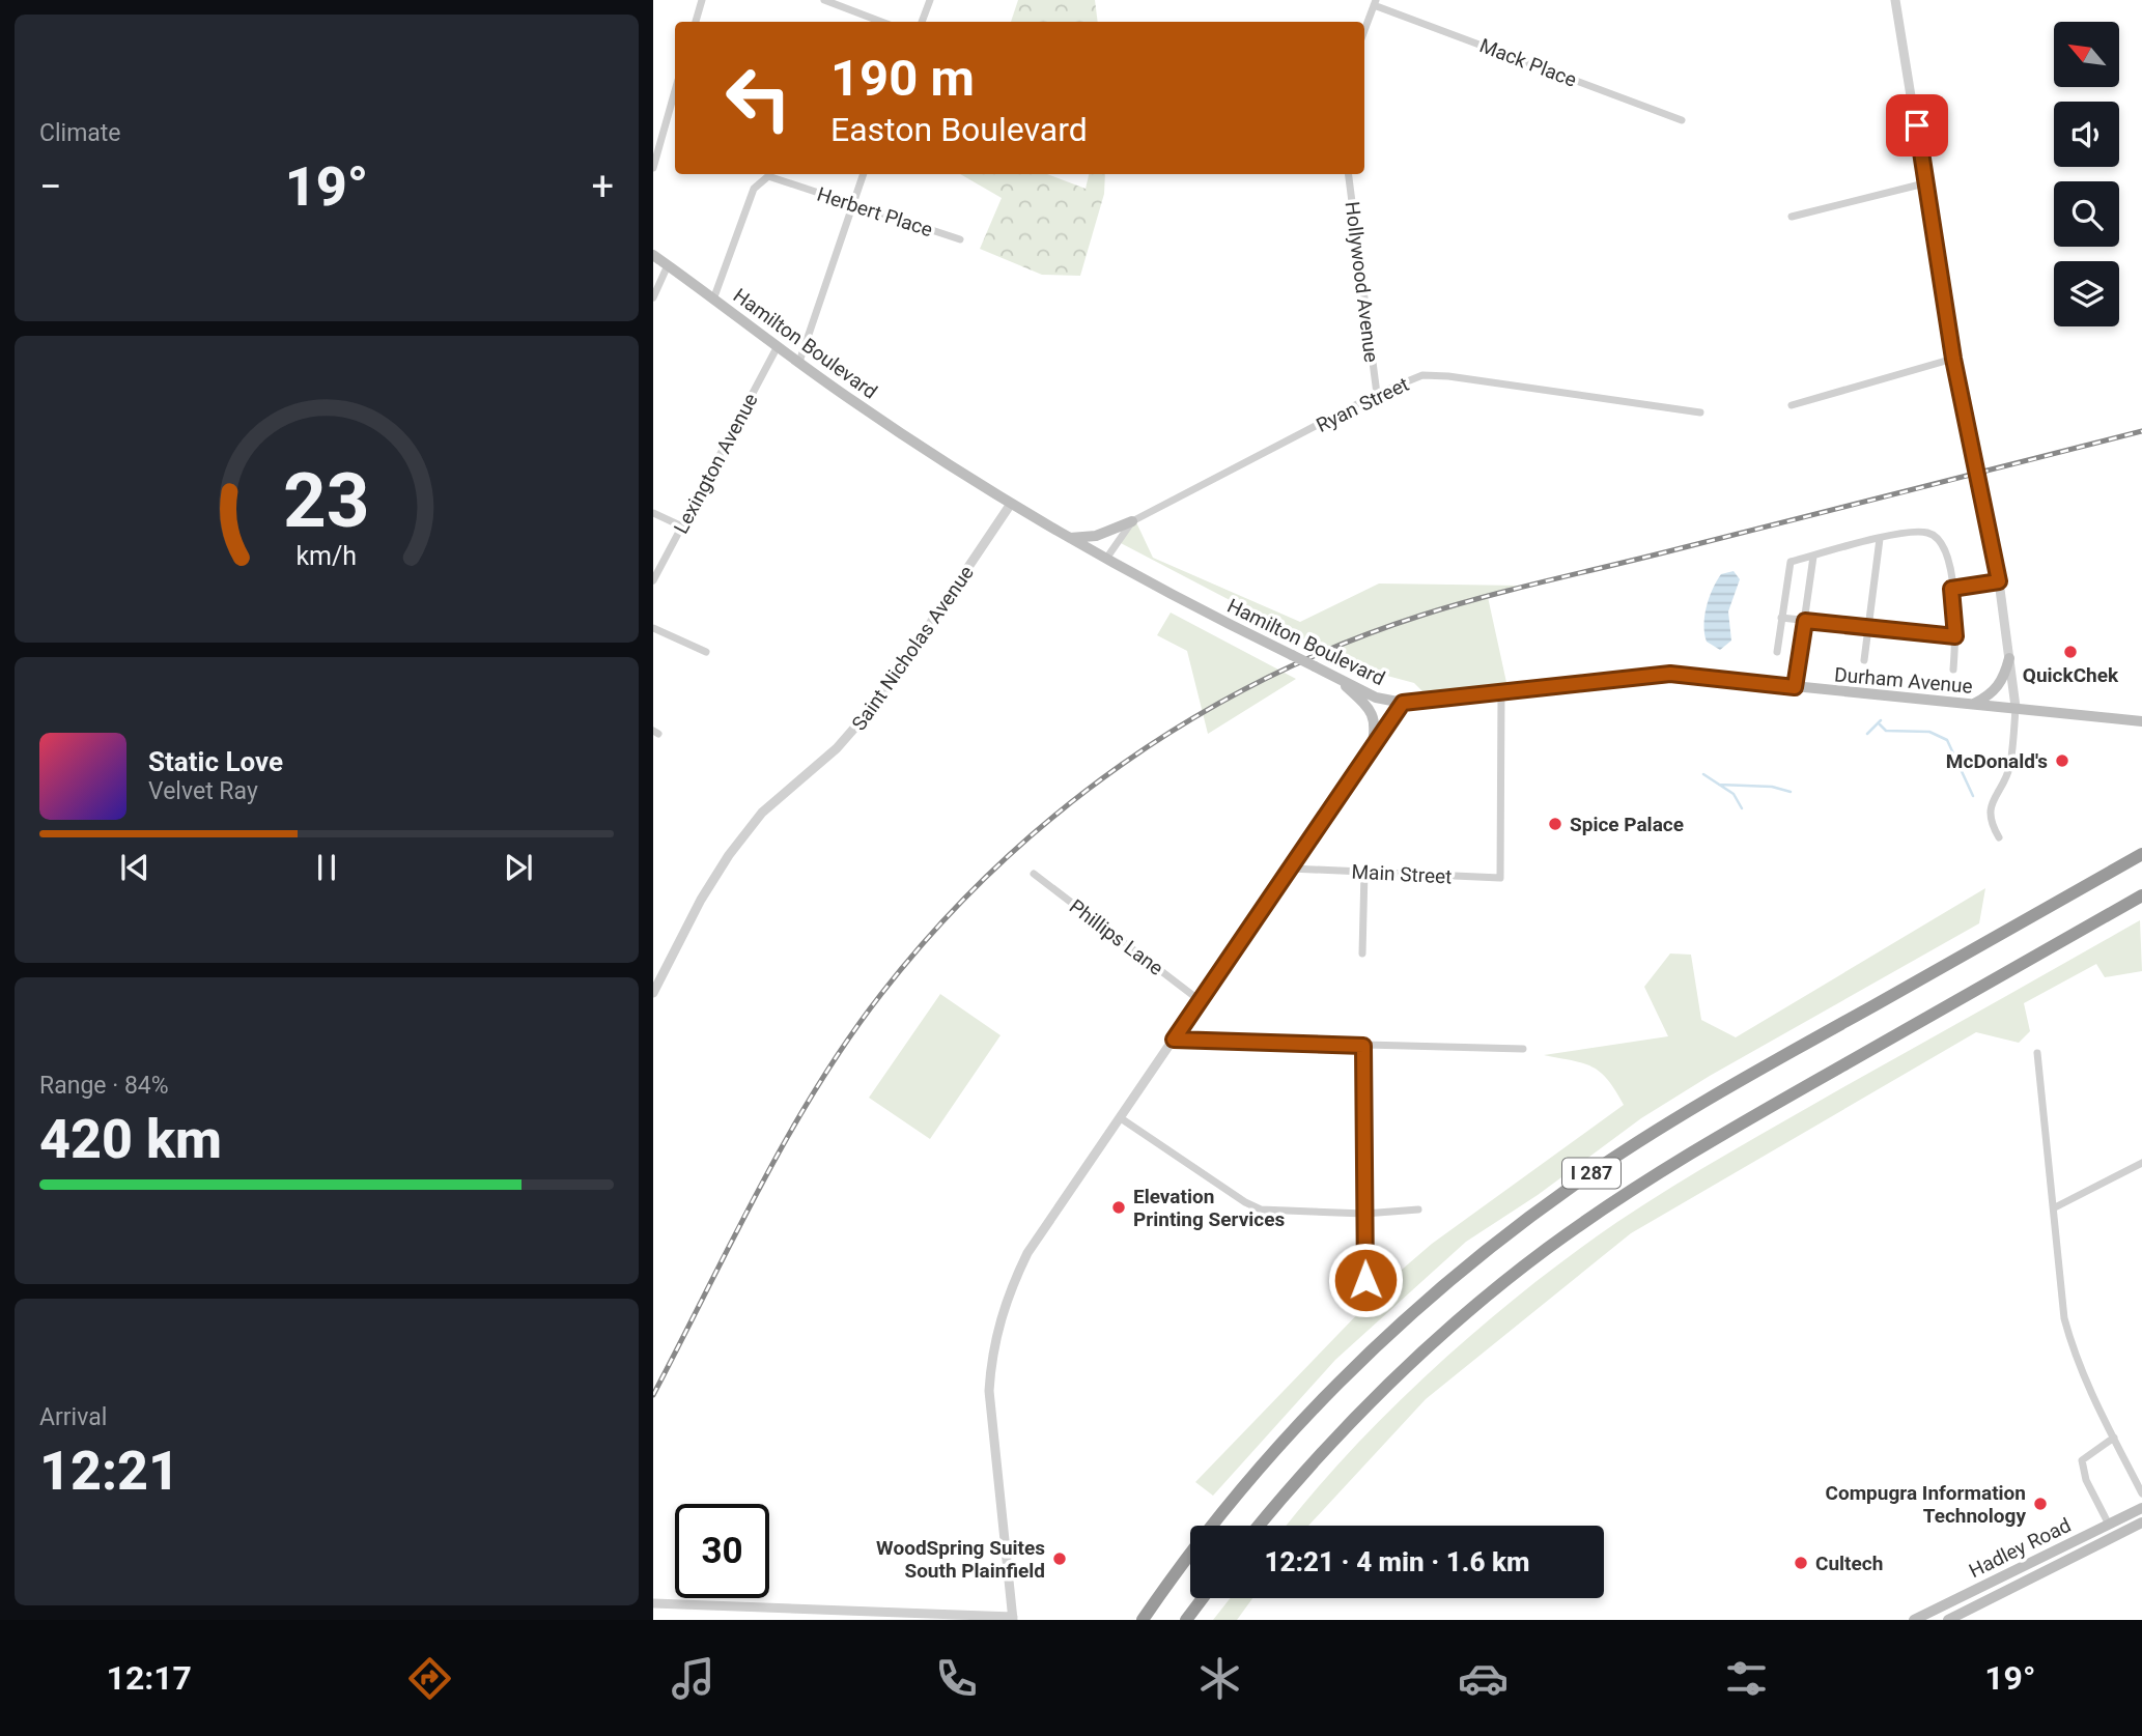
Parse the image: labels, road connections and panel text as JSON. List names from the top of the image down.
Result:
{
  "streets": {
    "highway": ["I 287"],
    "main road": ["Hamilton Boulevard", "Durham Avenue", "Hadley Road"],
    "street": [
      "Mack Place",
      "Herbert Place",
      "Hollywood Avenue",
      "Ryan Street",
      "Lexington Avenue",
      "Saint Nicholas Avenue",
      "Main Street",
      "Phillips Lane"
    ]
  },
  "crossings": [
    ["Herbert Place", "Hamilton Boulevard"],
    ["Hollywood Avenue", "Ryan Street"],
    ["Hamilton Boulevard", "Ryan Street"],
    ["Hamilton Boulevard", "Lexington Avenue"],
    ["Hamilton Boulevard", "Saint Nicholas Avenue"],
    ["Hamilton Boulevard", "Durham Avenue"],
    ["Hamilton Boulevard", "Main Street"],
    ["Hamilton Boulevard", "Phillips Lane"],
    ["Durham Avenue", "Main Street"]
  ],
  "places": [
    "QuickChek",
    "McDonald's",
    "Spice Palace",
    "Elevation Printing Services",
    "Compugra Information Technology",
    "WoodSpring Suites South Plainfield",
    "Cultech"
  ],
  "north": "top left",
  "page": {
    "tile": [
      "Climate",
      ["Range · 84%", "420 km"],
      ["Arrival", "12:21"]
    ],
    "turn": ["190 m", "Easton Boulevard"],
    "heat": ["−", "19°", "+"],
    "song": ["Static Love", "Velvet Ray"],
    "limit": "30",
    "trip": "12:21 · 4 min · 1.6 km",
    "tabs": ["12:17", "19°"],
    "gauge": ["23", "km/h"]
  }
}
